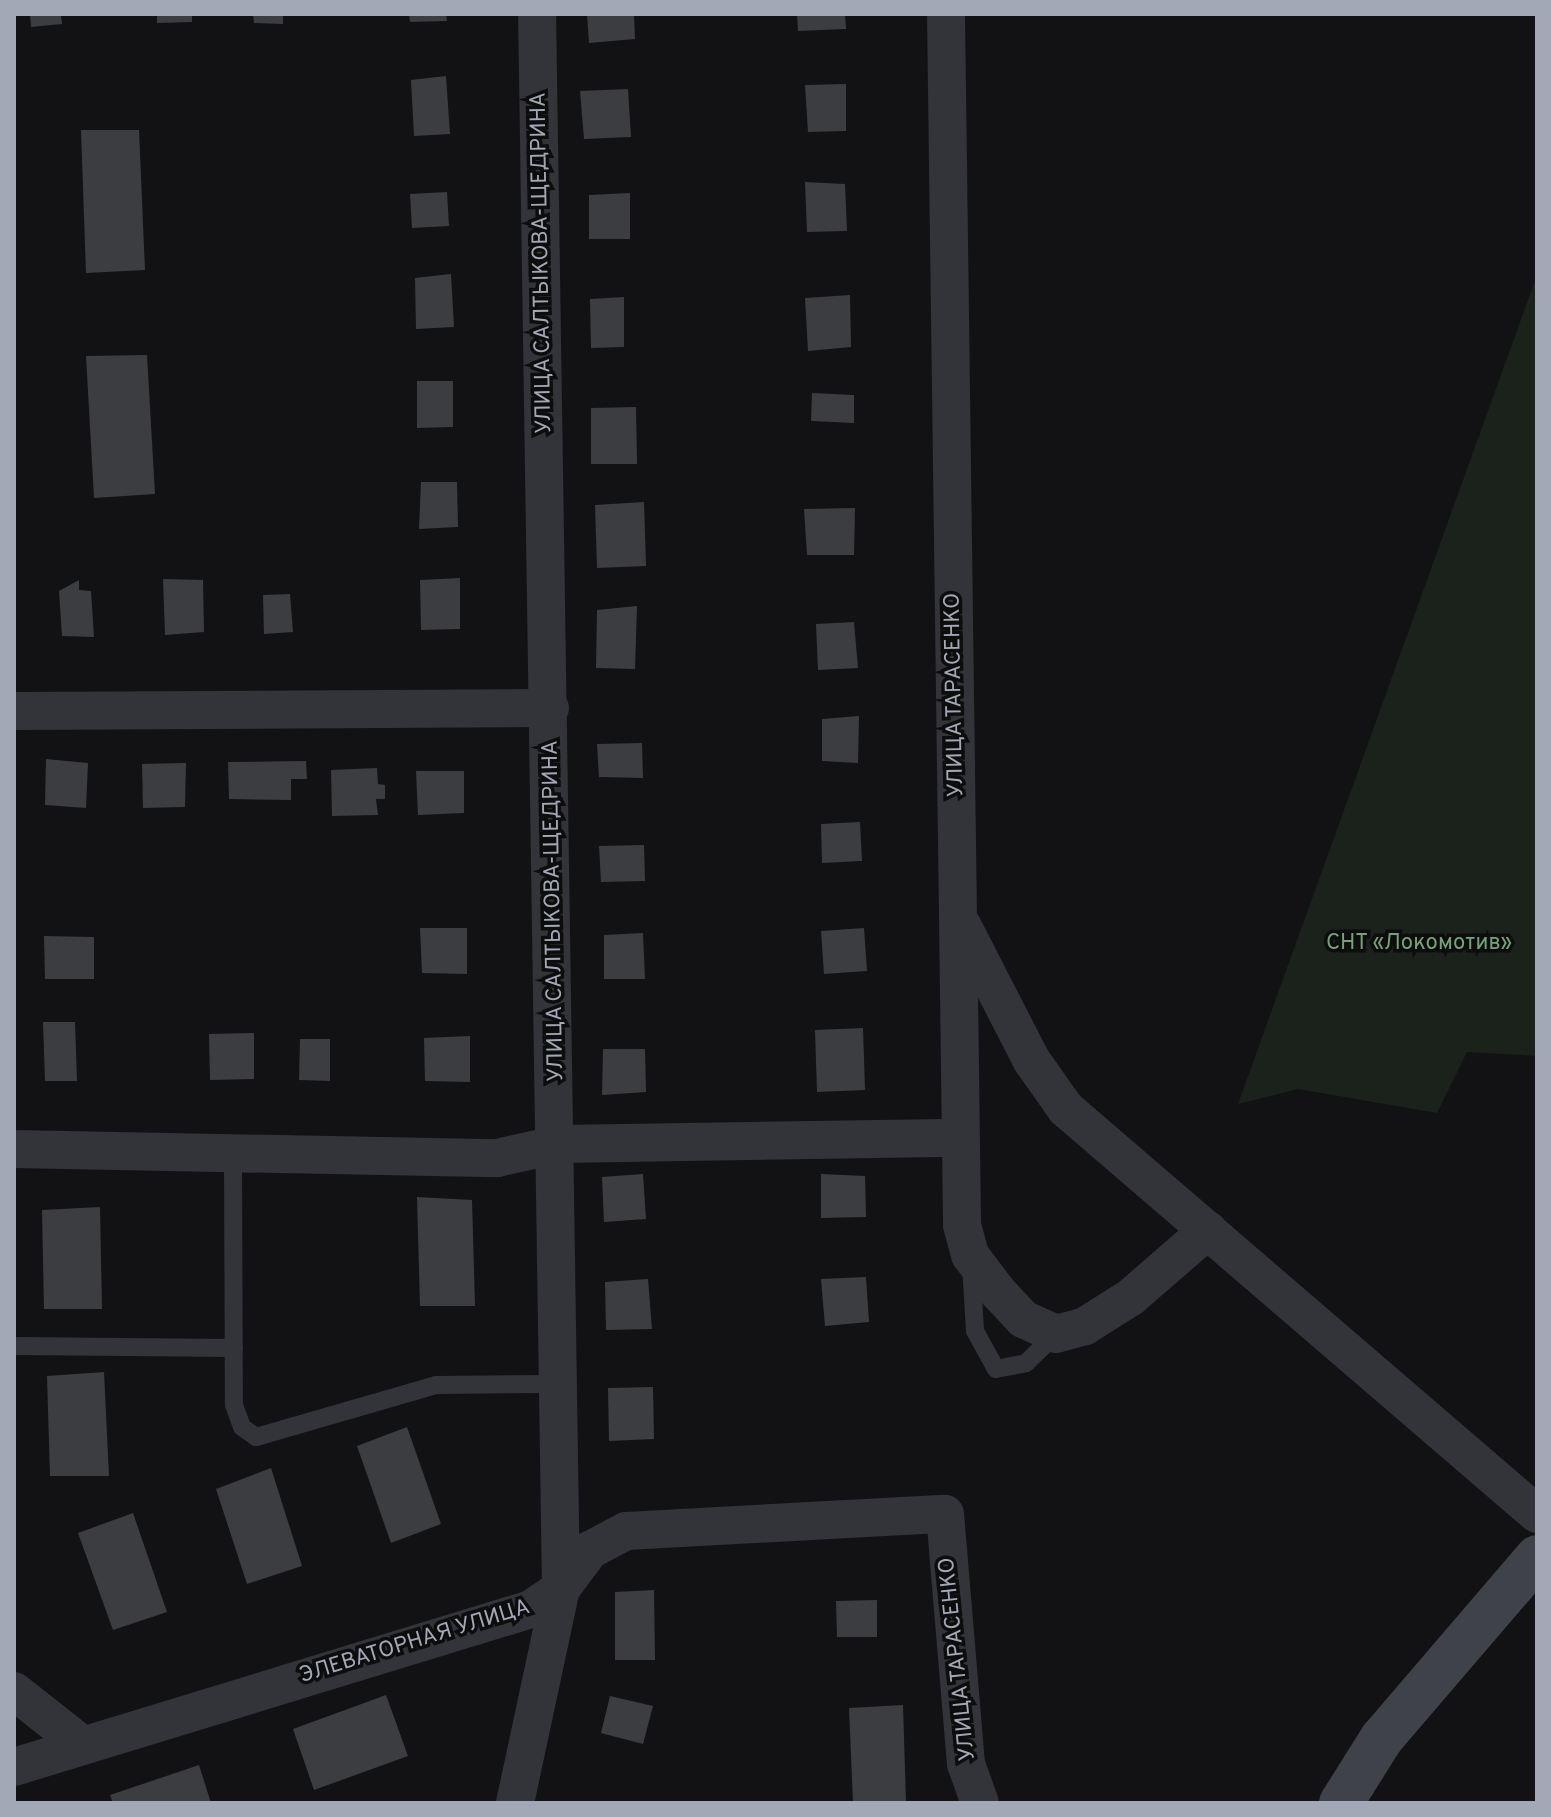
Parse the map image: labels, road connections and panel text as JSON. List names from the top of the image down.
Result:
{
  "streets": {
    "street": ["УЛИЦА САЛТЫКОВА-ЩЕДРИНА", "УЛИЦА ТАРАСЕНКО", "ЭЛЕВАТОРНАЯ УЛИЦА"]
  },
  "crossings": [
    ["УЛИЦА САЛТЫКОВА-ЩЕДРИНА", "ЭЛЕВАТОРНАЯ УЛИЦА"],
    ["УЛИЦА ТАРАСЕНКО", "ЭЛЕВАТОРНАЯ УЛИЦА"]
  ],
  "parks": ["СНТ «Локомотив»"]
}
